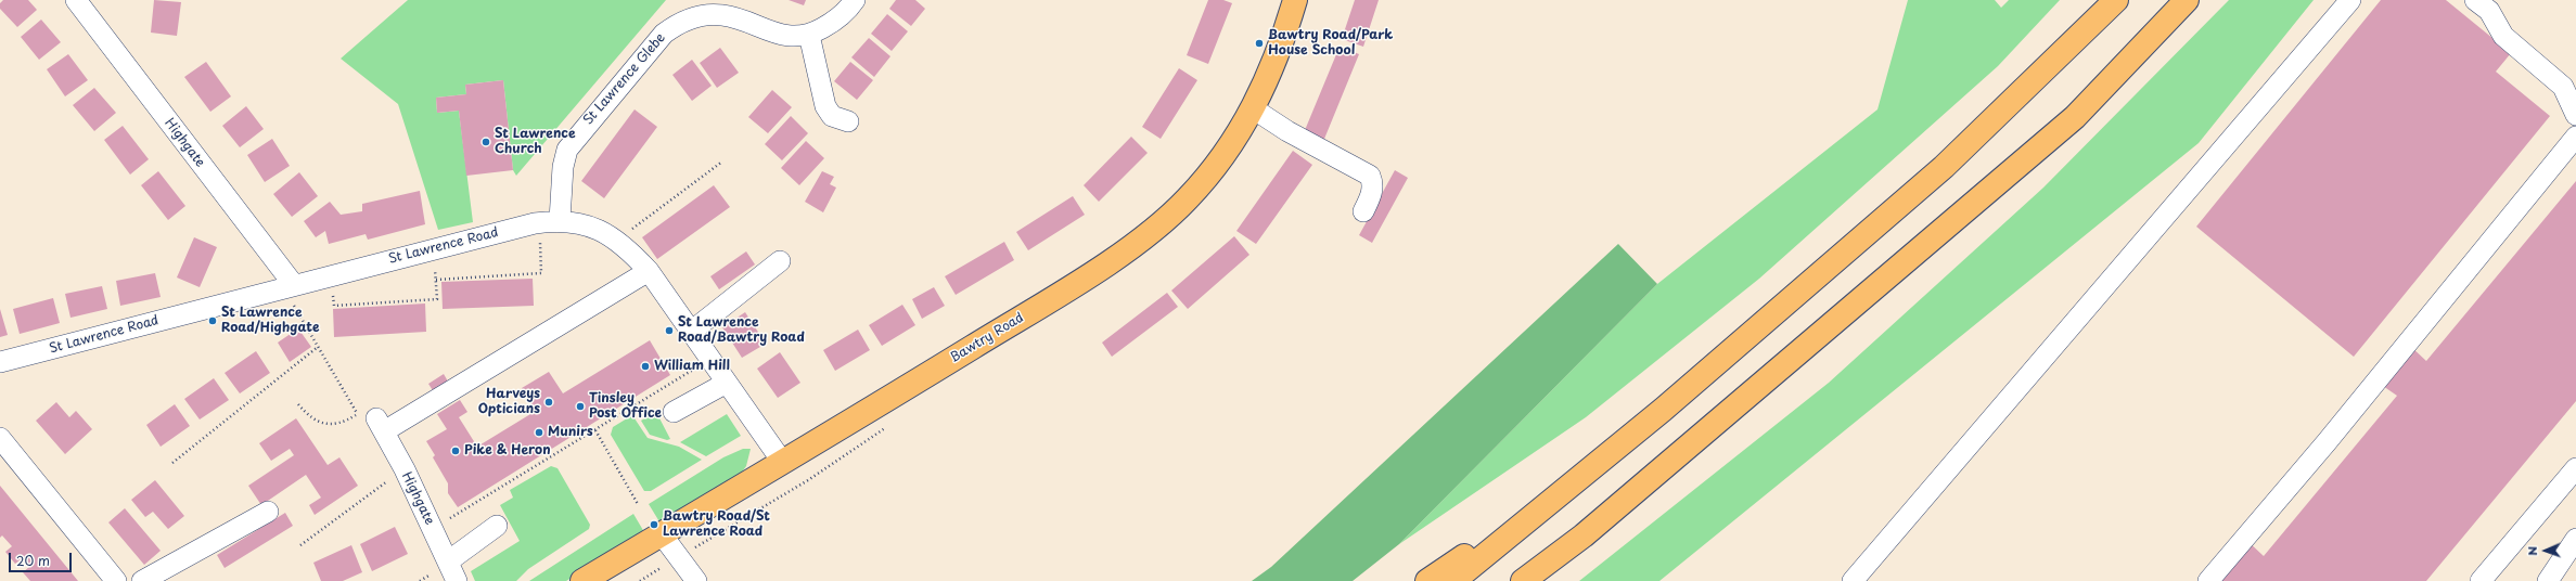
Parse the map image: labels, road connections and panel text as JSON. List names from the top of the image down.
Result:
{
  "streets": {
    "main road": ["Bawtry Road"],
    "street": ["St Lawrence Glebe", "Highgate", "St Lawrence Road"]
  },
  "crossings": [
    ["St Lawrence Glebe", "St Lawrence Road"],
    ["Highgate", "St Lawrence Road"],
    ["St Lawrence Road", "Bawtry Road"]
  ],
  "places": [
    "Bawtry Road/Park House School",
    "St Lawrence Church",
    "St Lawrence Road/Highgate",
    "St Lawrence Road/Bawtry Road",
    "William Hill",
    "Harveys Opticians",
    "Tinsley Post Office",
    "Munirs",
    "Pike & Heron",
    "Bawtry Road/St Lawrence Road"
  ],
  "scale_bar": "20 m",
  "north": "left"
}
